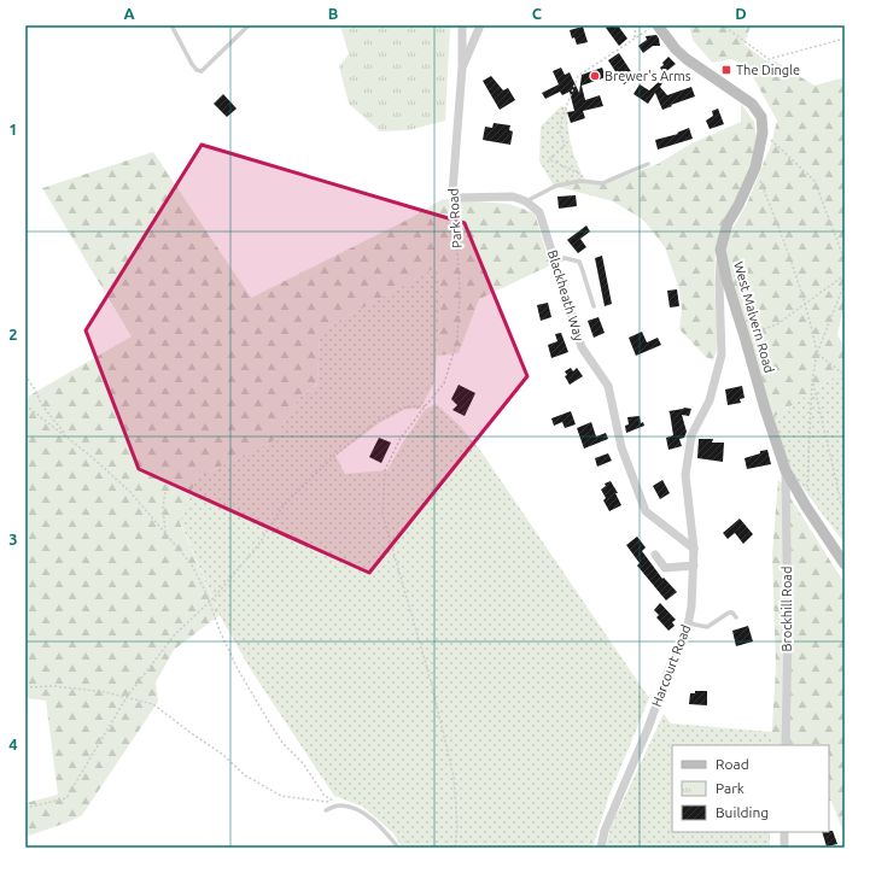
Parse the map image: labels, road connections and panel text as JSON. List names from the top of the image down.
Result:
{
  "streets": {
    "main road": ["West Malvern Road"],
    "street": [
      "Park Road",
      "Blackheath Way",
      "Brockhill Road",
      "Harcourt Road"
    ]
  },
  "crossings": [
    ["Blackheath Way", "Harcourt Road"],
    ["West Malvern Road", "Brockhill Road"],
    ["West Malvern Road", "Harcourt Road"]
  ],
  "places": {
    "transit": ["The Dingle"],
    "other": ["Brewer's Arms"]
  },
  "legend": ["Road", "Park", "Building"],
  "grid": {
    "columns": [
      "A",
      "B",
      "C",
      "D"
    ],
    "rows": [
      "1",
      "2",
      "3",
      "4"
    ]
  }
}
